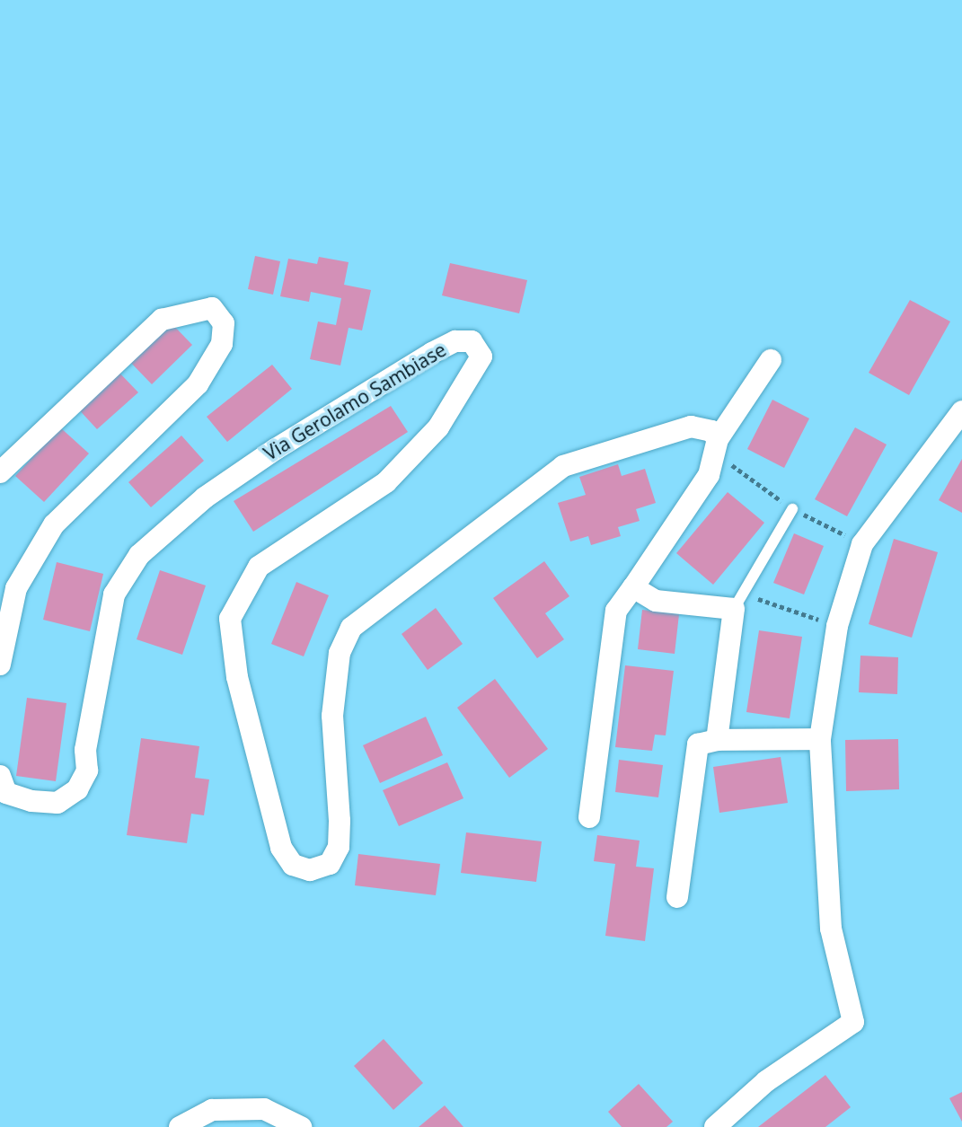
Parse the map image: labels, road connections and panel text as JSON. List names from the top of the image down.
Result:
{
  "streets": {
    "street": ["Via Gerolamo Sambiase"]
  }
}
